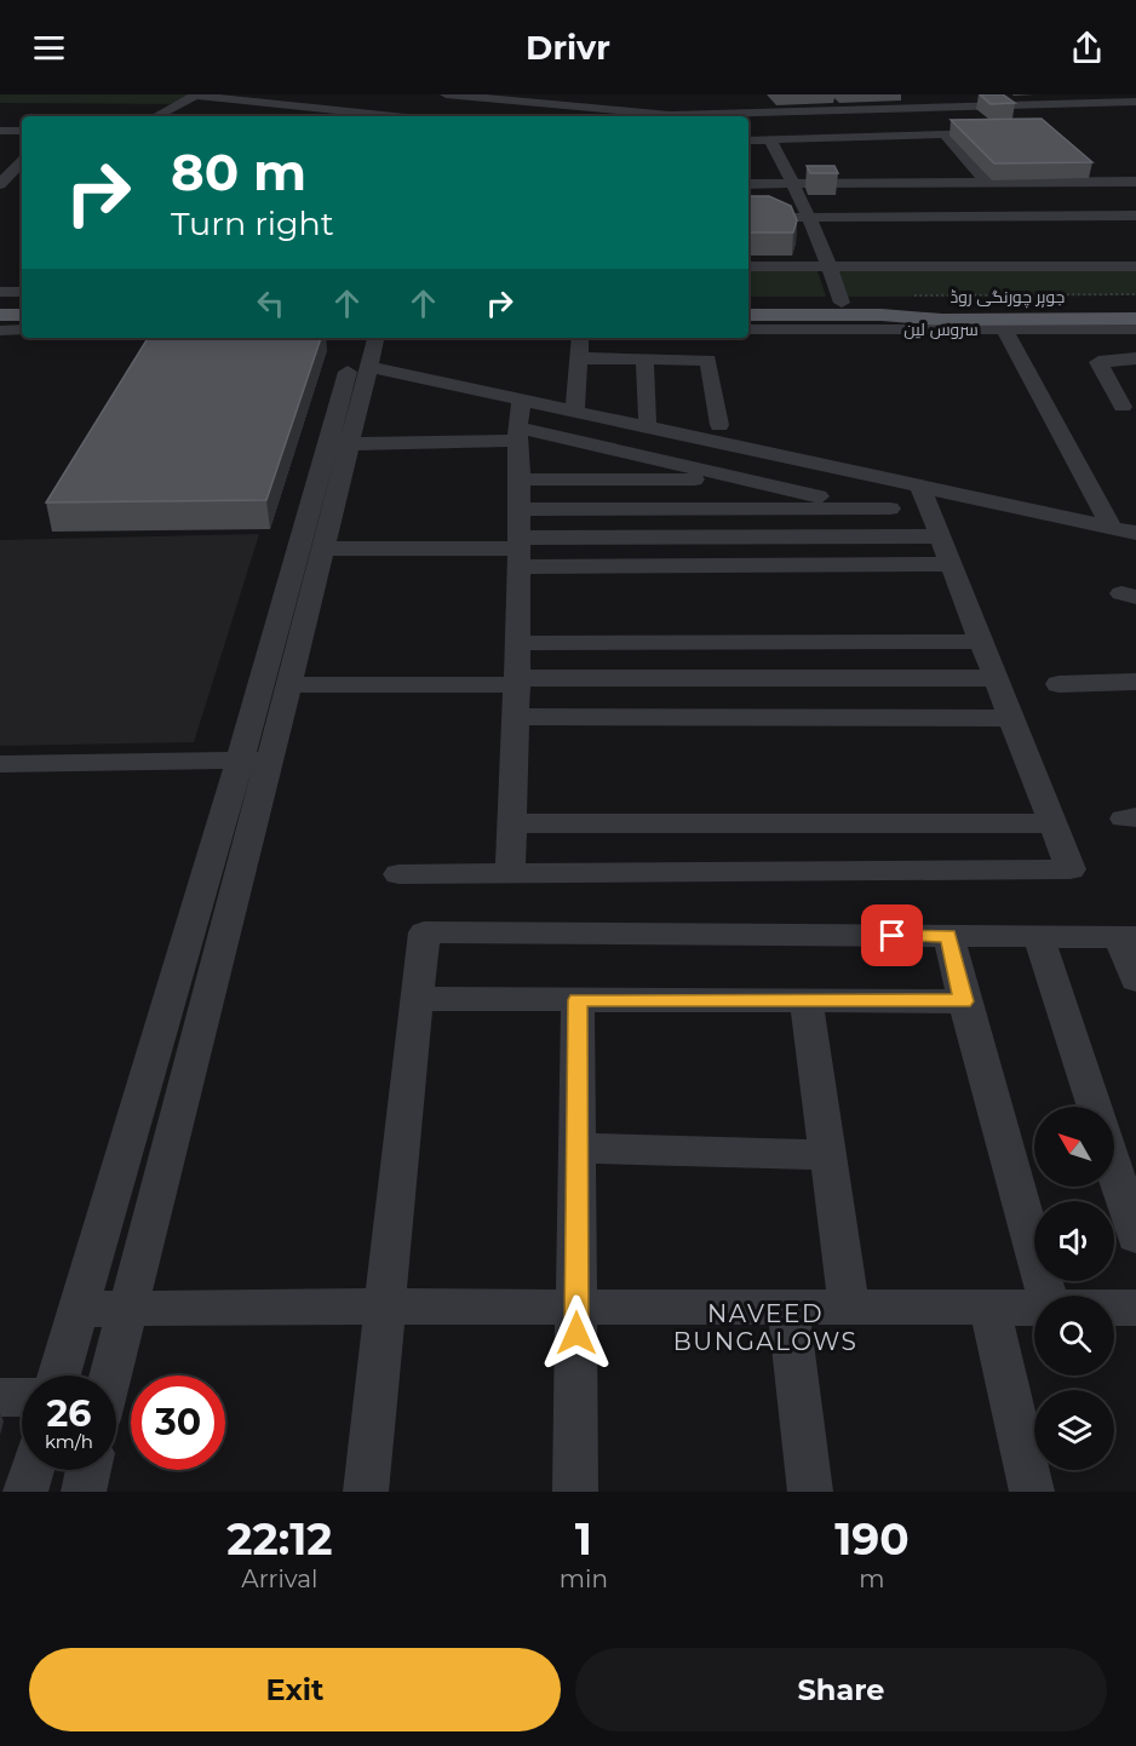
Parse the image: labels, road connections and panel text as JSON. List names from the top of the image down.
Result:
{
  "streets": {
    "main road": ["جوہر چورنگی روڈ"],
    "street": ["سروس لین"]
  },
  "districts": ["NAVEED BUNGALOWS"],
  "north": "top left",
  "page": {
    "header": "Drivr",
    "turn": ["80 m", "Turn right"],
    "speed": "26 km/h",
    "limit": "30",
    "eta": [
      "22:12",
      "Arrival",
      "1",
      "min",
      "190",
      "m"
    ],
    "buttons": ["Exit", "Share"]
  }
}
